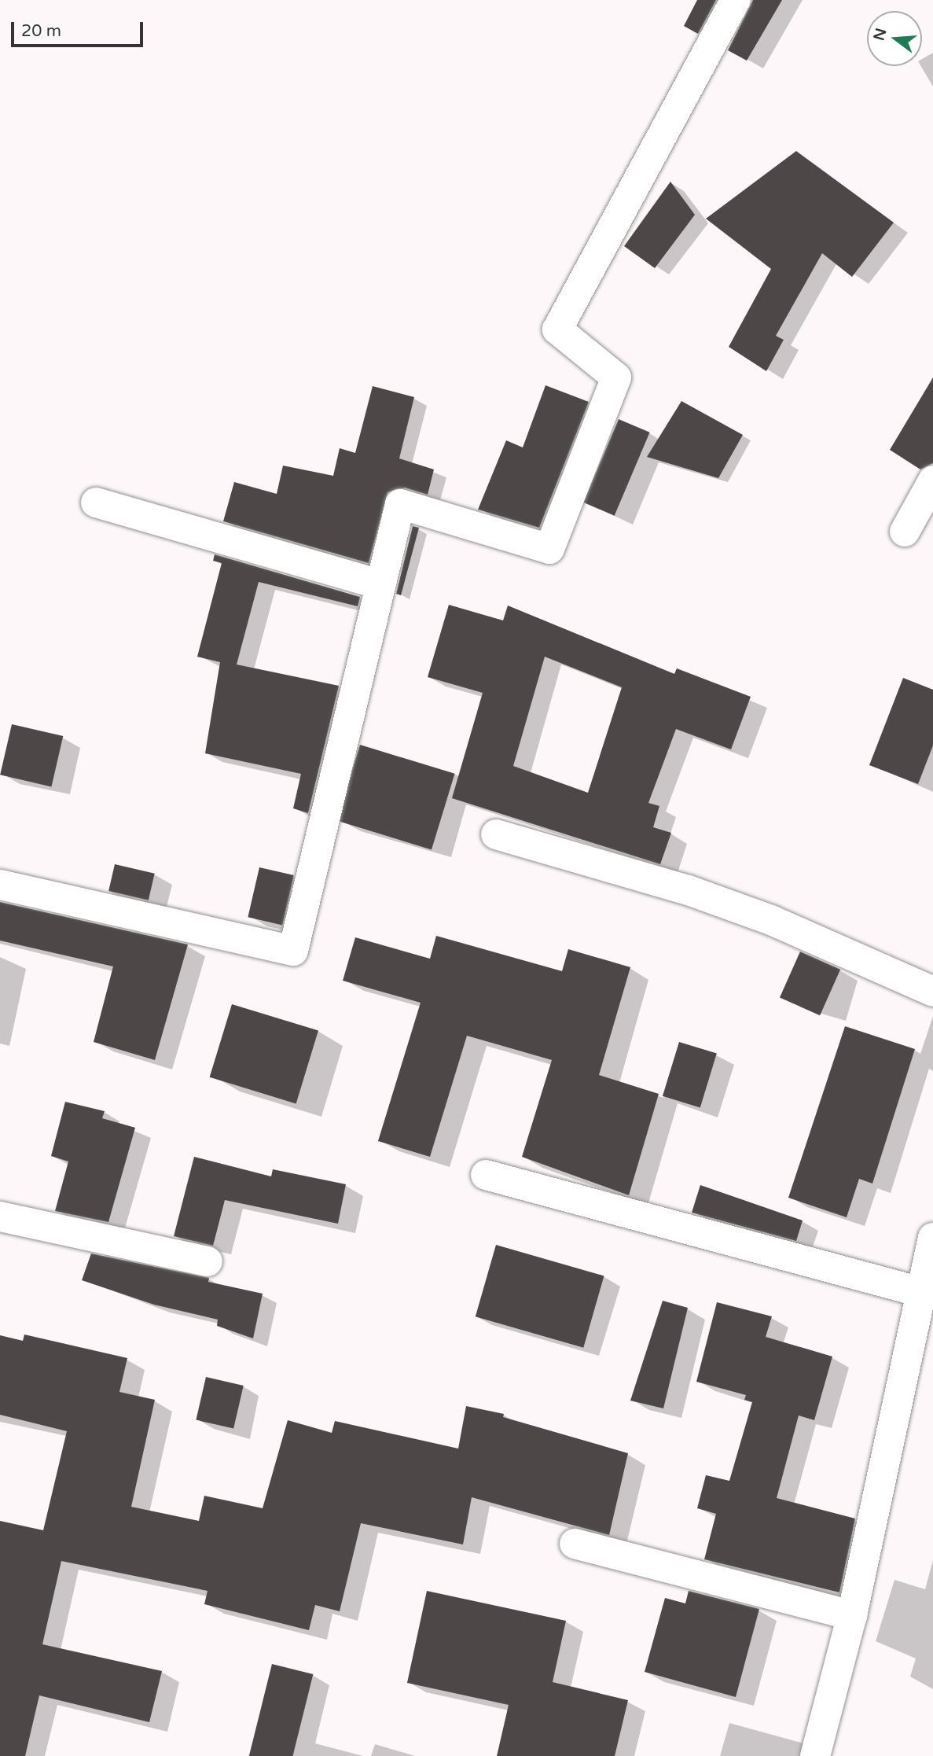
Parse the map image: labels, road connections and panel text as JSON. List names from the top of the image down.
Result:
{
  "scale_bar": "20 m",
  "north": "left"
}
